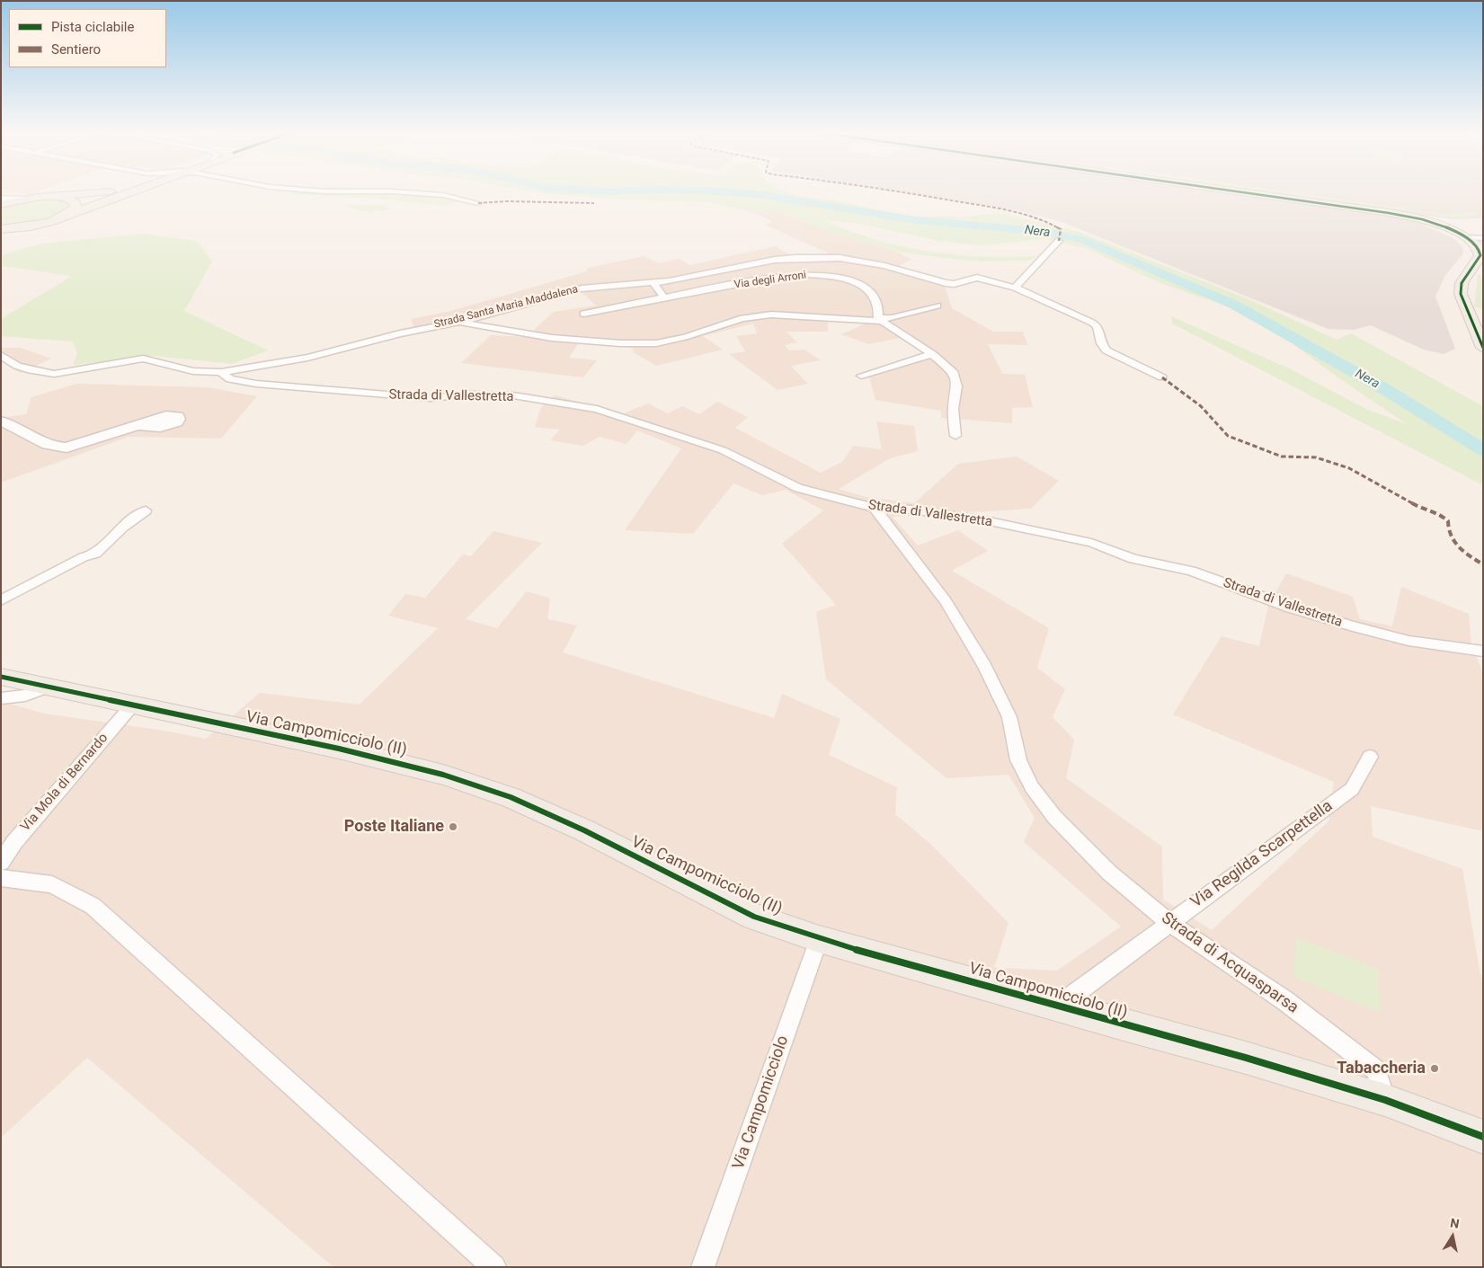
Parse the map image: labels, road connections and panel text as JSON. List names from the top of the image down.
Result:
{
  "streets": {
    "main road": ["Via Campomicciolo (II)"],
    "street": [
      "Via degli Arroni",
      "Strada Santa Maria Maddalena",
      "Strada di Vallestretta",
      "Via Mola di Bernardo",
      "Via Regilda Scarpettella",
      "Strada di Acquasparsa",
      "Via Campomicciolo"
    ]
  },
  "crossings": [
    ["Strada Santa Maria Maddalena", "Strada di Vallestretta"],
    ["Strada di Vallestretta", "Strada di Acquasparsa"],
    ["Via Campomicciolo (II)", "Via Mola di Bernardo"],
    ["Via Campomicciolo (II)", "Via Regilda Scarpettella"],
    ["Via Campomicciolo (II)", "Strada di Acquasparsa"],
    ["Via Campomicciolo (II)", "Via Campomicciolo"],
    ["Via Regilda Scarpettella", "Strada di Acquasparsa"]
  ],
  "water": ["Nera"],
  "places": ["Poste Italiane", "Tabaccheria"],
  "legend": ["Pista ciclabile", "Sentiero"],
  "north": "top"
}
